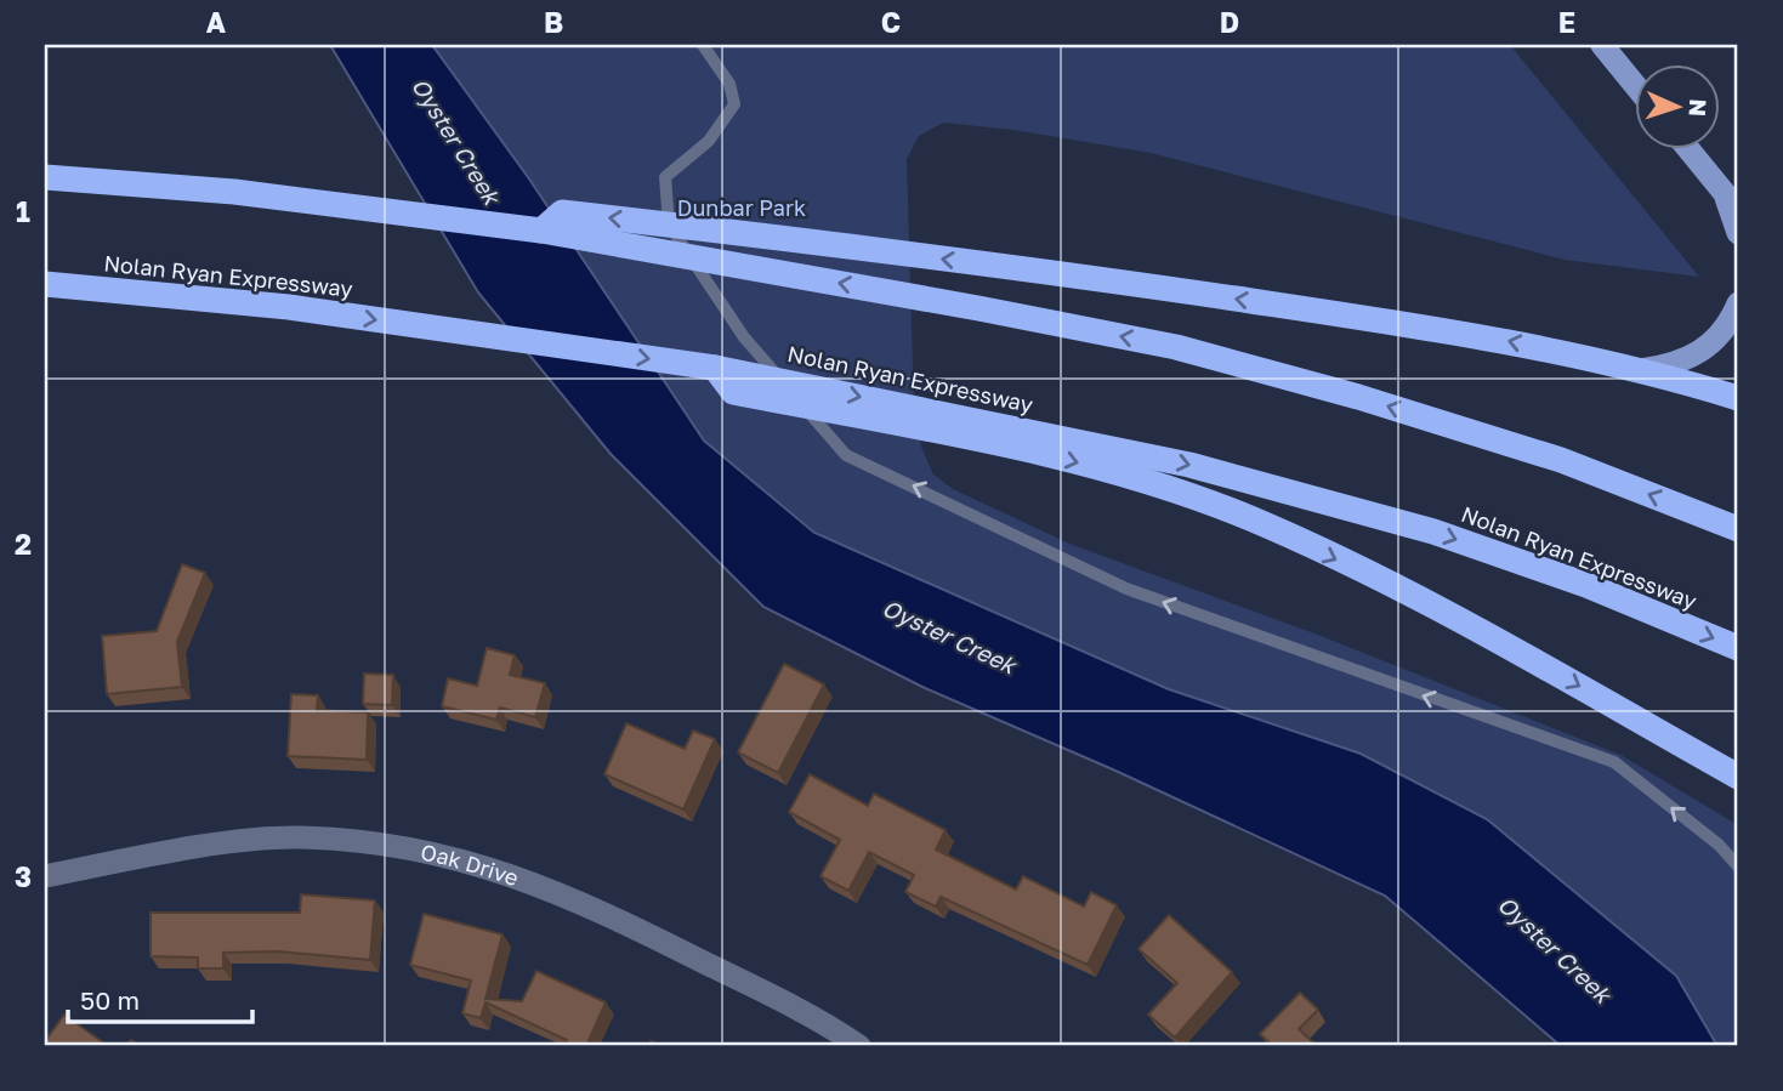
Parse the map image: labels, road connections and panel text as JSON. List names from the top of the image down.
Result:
{
  "streets": {
    "highway": ["Nolan Ryan Expressway"],
    "street": ["Oak Drive"]
  },
  "water": ["Oyster Creek"],
  "parks": ["Dunbar Park"],
  "scale_bar": "50 m",
  "north": "right",
  "grid": {
    "columns": [
      "A",
      "B",
      "C",
      "D",
      "E"
    ],
    "rows": ["1", "2", "3"]
  }
}
